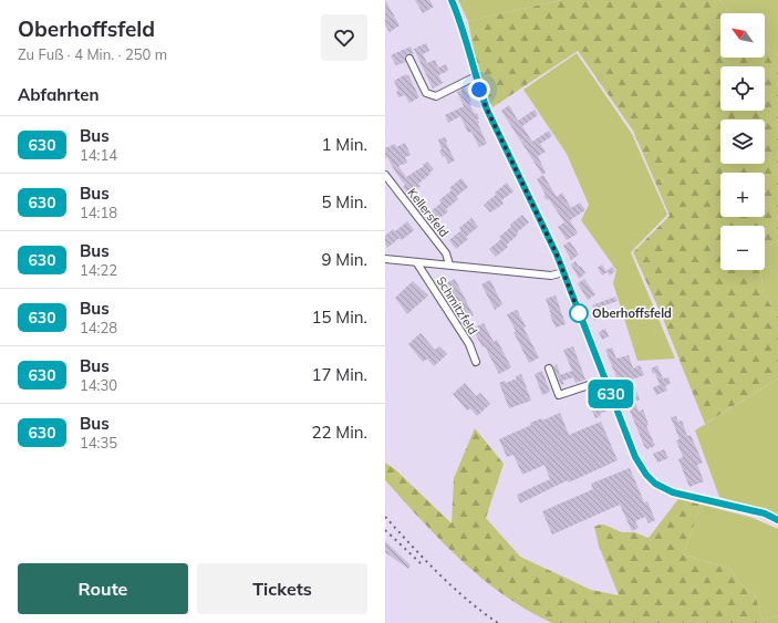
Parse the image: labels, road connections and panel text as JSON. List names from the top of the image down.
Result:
{
  "streets": {
    "street": ["Kellersfeld", "Schmitzfeld"]
  },
  "places": ["Oberhoffsfeld"],
  "lines": ["bus line 630"],
  "north": "top left",
  "page": {
    "heading": [
      ["Oberhoffsfeld", "Zu Fuß · 4 Min. · 250 m"],
      "Abfahrten"
    ],
    "on_map": "630",
    "map_buttons": ["+", "−"],
    "list": [
      {
        "mark": "630",
        "name": "Bus",
        "note": "14:14",
        "value": "1 Min."
      },
      {
        "mark": "630",
        "name": "Bus",
        "note": "14:18",
        "value": "5 Min."
      },
      {
        "mark": "630",
        "name": "Bus",
        "note": "14:22",
        "value": "9 Min."
      },
      {
        "mark": "630",
        "name": "Bus",
        "note": "14:28",
        "value": "15 Min."
      },
      {
        "mark": "630",
        "name": "Bus",
        "note": "14:30",
        "value": "17 Min."
      },
      {
        "mark": "630",
        "name": "Bus",
        "note": "14:35",
        "value": "22 Min."
      }
    ],
    "buttons": ["Route", "Tickets"]
  }
}
